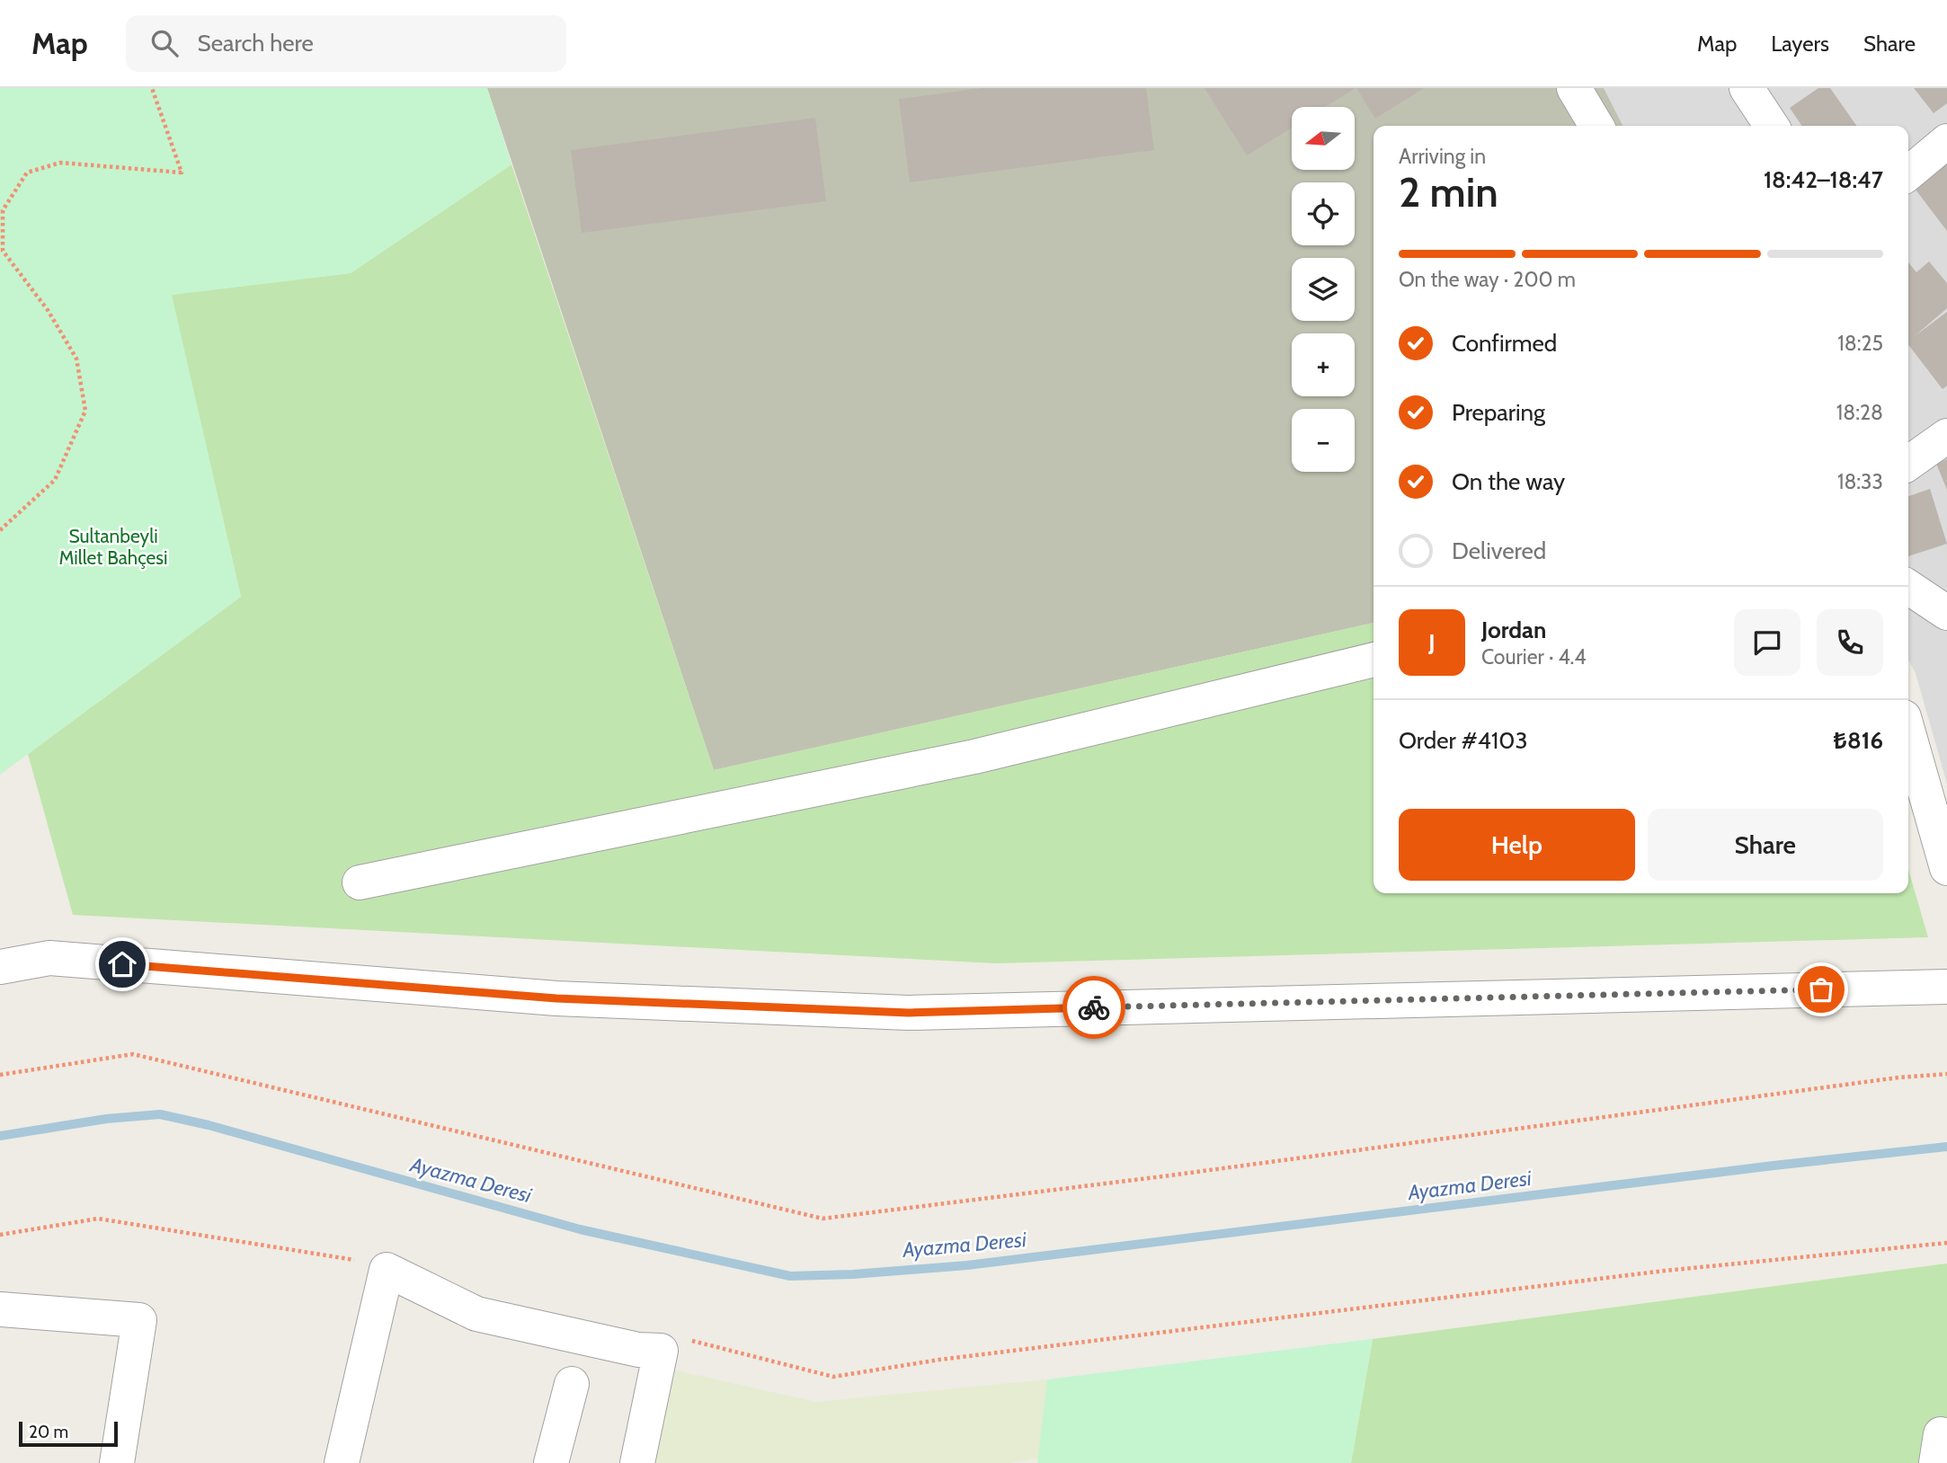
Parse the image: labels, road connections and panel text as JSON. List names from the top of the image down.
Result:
{
  "water": ["Ayazma Deresi"],
  "parks": ["Sultanbeyli Millet Bahçesi"],
  "scale_bar": "20 m",
  "north": "left",
  "page": {
    "header": "Map",
    "search": "Search here",
    "nav": ["Map", "Layers", "Share"],
    "map_buttons": ["+", "−"],
    "heading": ["2 min", "Arriving in", "18:42–18:47"],
    "panel": [
      "Jordan",
      "Courier · 4.4",
      "Order #4103",
      "₺816"
    ],
    "bar": "On the way · 200 m",
    "list": [
      ["Confirmed", "18:25"],
      ["Preparing", "18:28"],
      ["On the way", "18:33"],
      "Delivered"
    ],
    "round": "J",
    "buttons": ["Help", "Share"],
    "scale": "20 m"
  }
}
